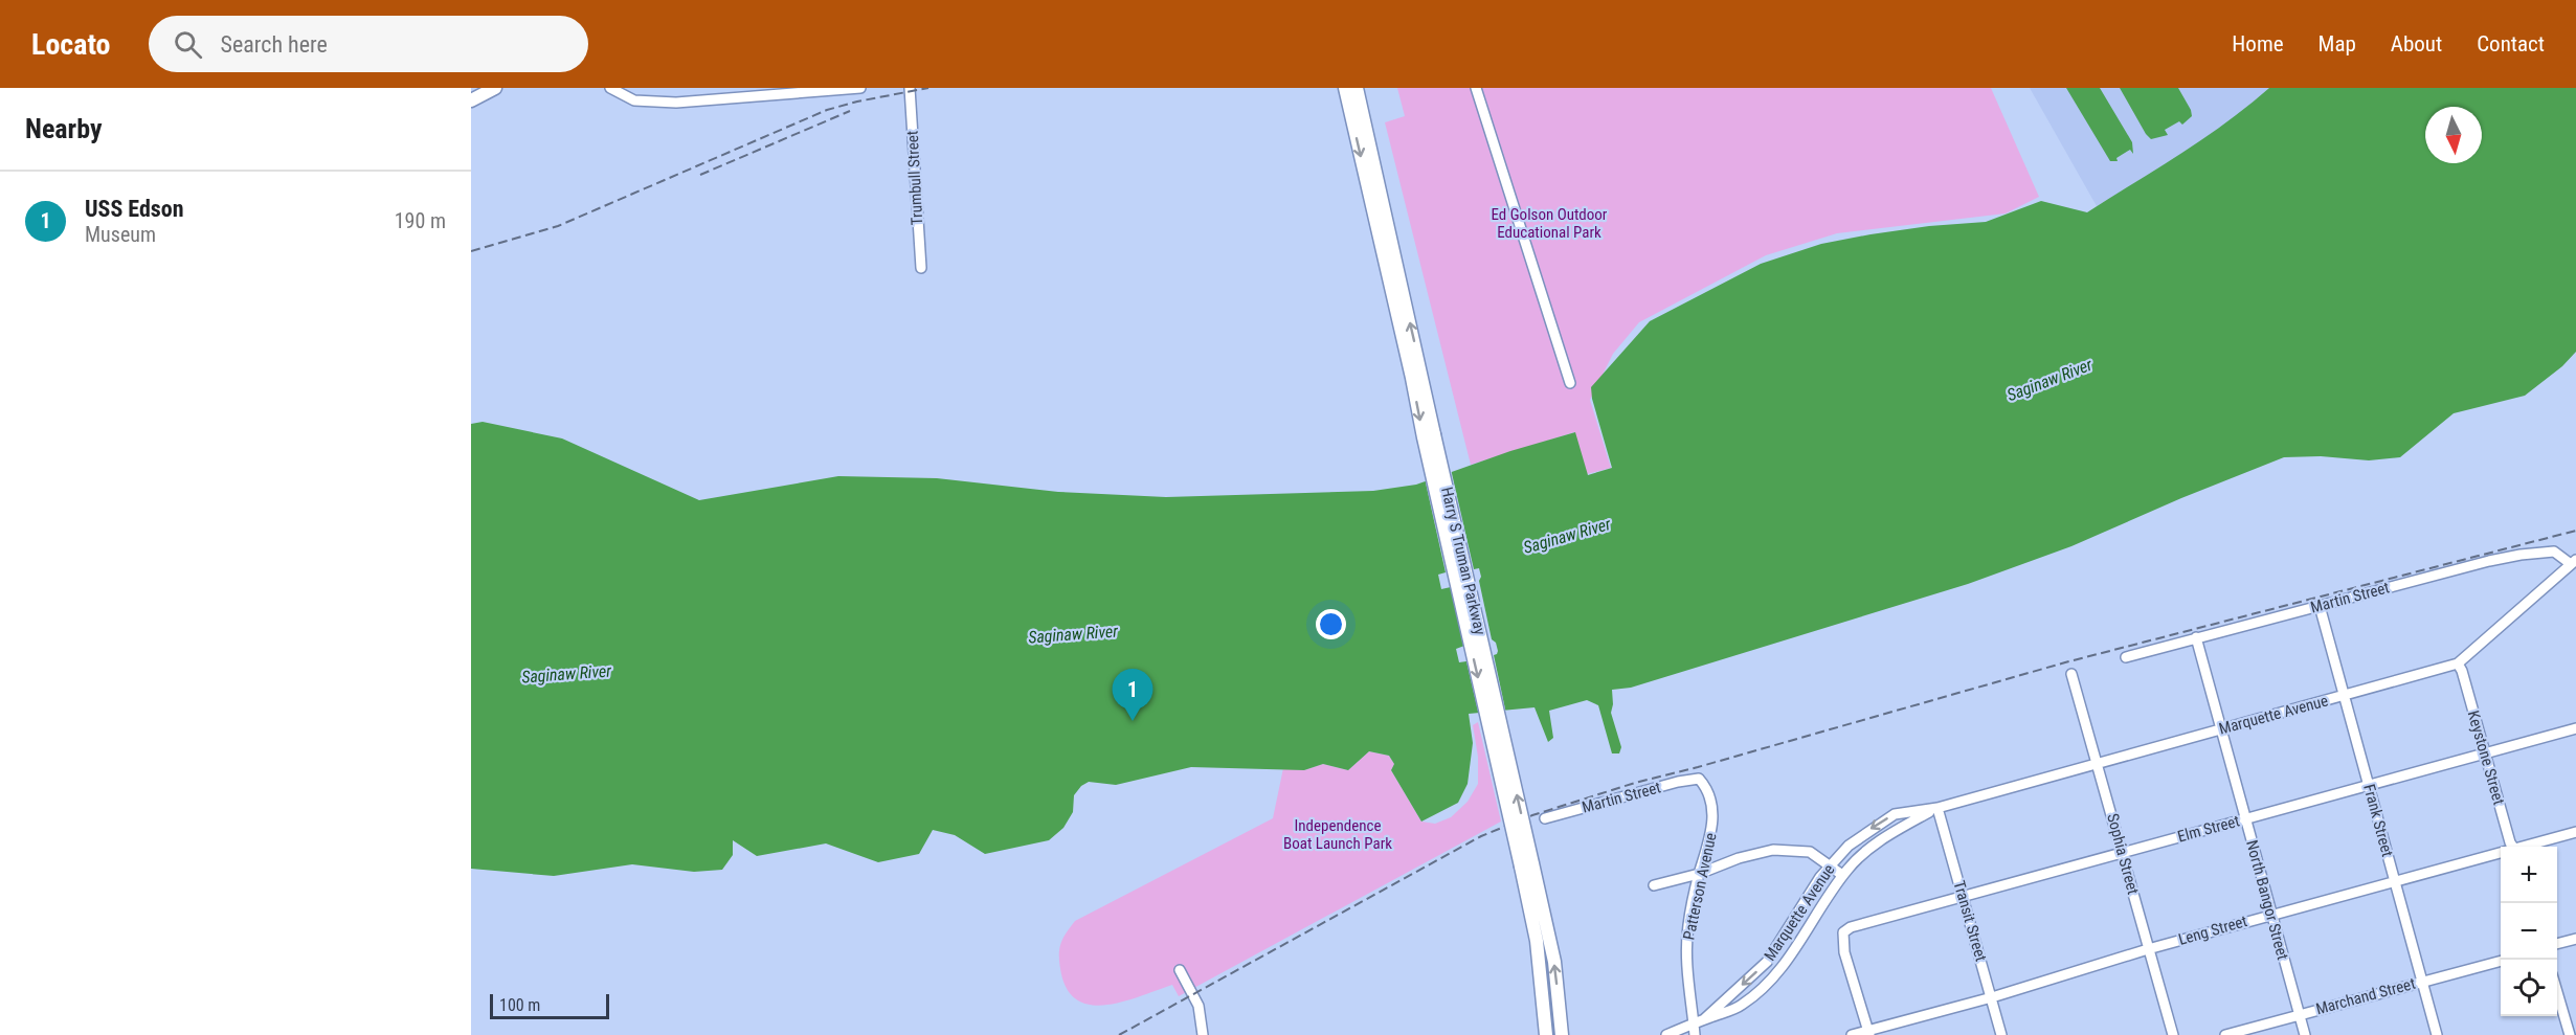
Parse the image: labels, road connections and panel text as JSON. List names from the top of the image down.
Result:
{
  "streets": {
    "main road": ["Harry S Truman Parkway"],
    "street": [
      "Trumbull Street",
      "Martin Street",
      "Marquette Avenue",
      "Keystone Street",
      "Frank Street",
      "Elm Street",
      "Sophia Street",
      "Patterson Avenue",
      "North Bangor Street",
      "Transit Street",
      "Leng Street",
      "Marchand Street"
    ]
  },
  "crossings": [
    ["Martin Street", "Marquette Avenue"],
    ["Martin Street", "Frank Street"],
    ["Martin Street", "Patterson Avenue"],
    ["Martin Street", "North Bangor Street"],
    ["Marquette Avenue", "Keystone Street"],
    ["Marquette Avenue", "Frank Street"],
    ["Marquette Avenue", "Sophia Street"],
    ["Marquette Avenue", "Patterson Avenue"],
    ["Marquette Avenue", "North Bangor Street"],
    ["Marquette Avenue", "Transit Street"],
    ["Keystone Street", "Elm Street"],
    ["Frank Street", "Elm Street"],
    ["Frank Street", "Leng Street"],
    ["Frank Street", "Marchand Street"],
    ["Elm Street", "Sophia Street"],
    ["Elm Street", "North Bangor Street"],
    ["Elm Street", "Transit Street"],
    ["Elm Street", "Leng Street"],
    ["Sophia Street", "Leng Street"],
    ["North Bangor Street", "Leng Street"],
    ["North Bangor Street", "Marchand Street"],
    ["Transit Street", "Leng Street"]
  ],
  "water": ["Saginaw River"],
  "parks": ["Ed Golson Outdoor Educational Park", "Independence Boat Launch Park"],
  "scale_bar": "100 m",
  "north": "bottom",
  "page": {
    "header": "Locato",
    "search": "Search here",
    "nav": [
      "Home",
      "Map",
      "About",
      "Contact"
    ],
    "heading": "Nearby",
    "list": [
      {
        "mark": "1",
        "name": "USS Edson",
        "note": "Museum",
        "value": "190 m"
      }
    ],
    "pins": "1",
    "map_buttons": ["+", "−"],
    "scale": "100 m"
  }
}
